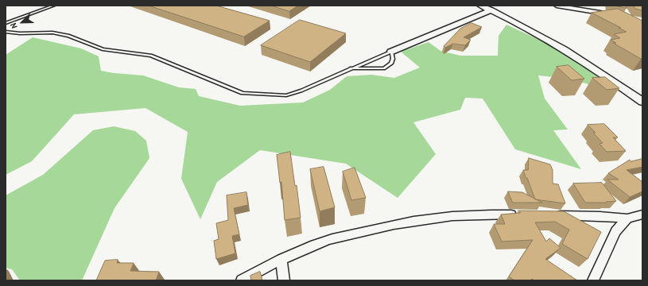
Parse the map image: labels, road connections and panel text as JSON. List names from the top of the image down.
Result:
{
  "north": "bottom left"
}
